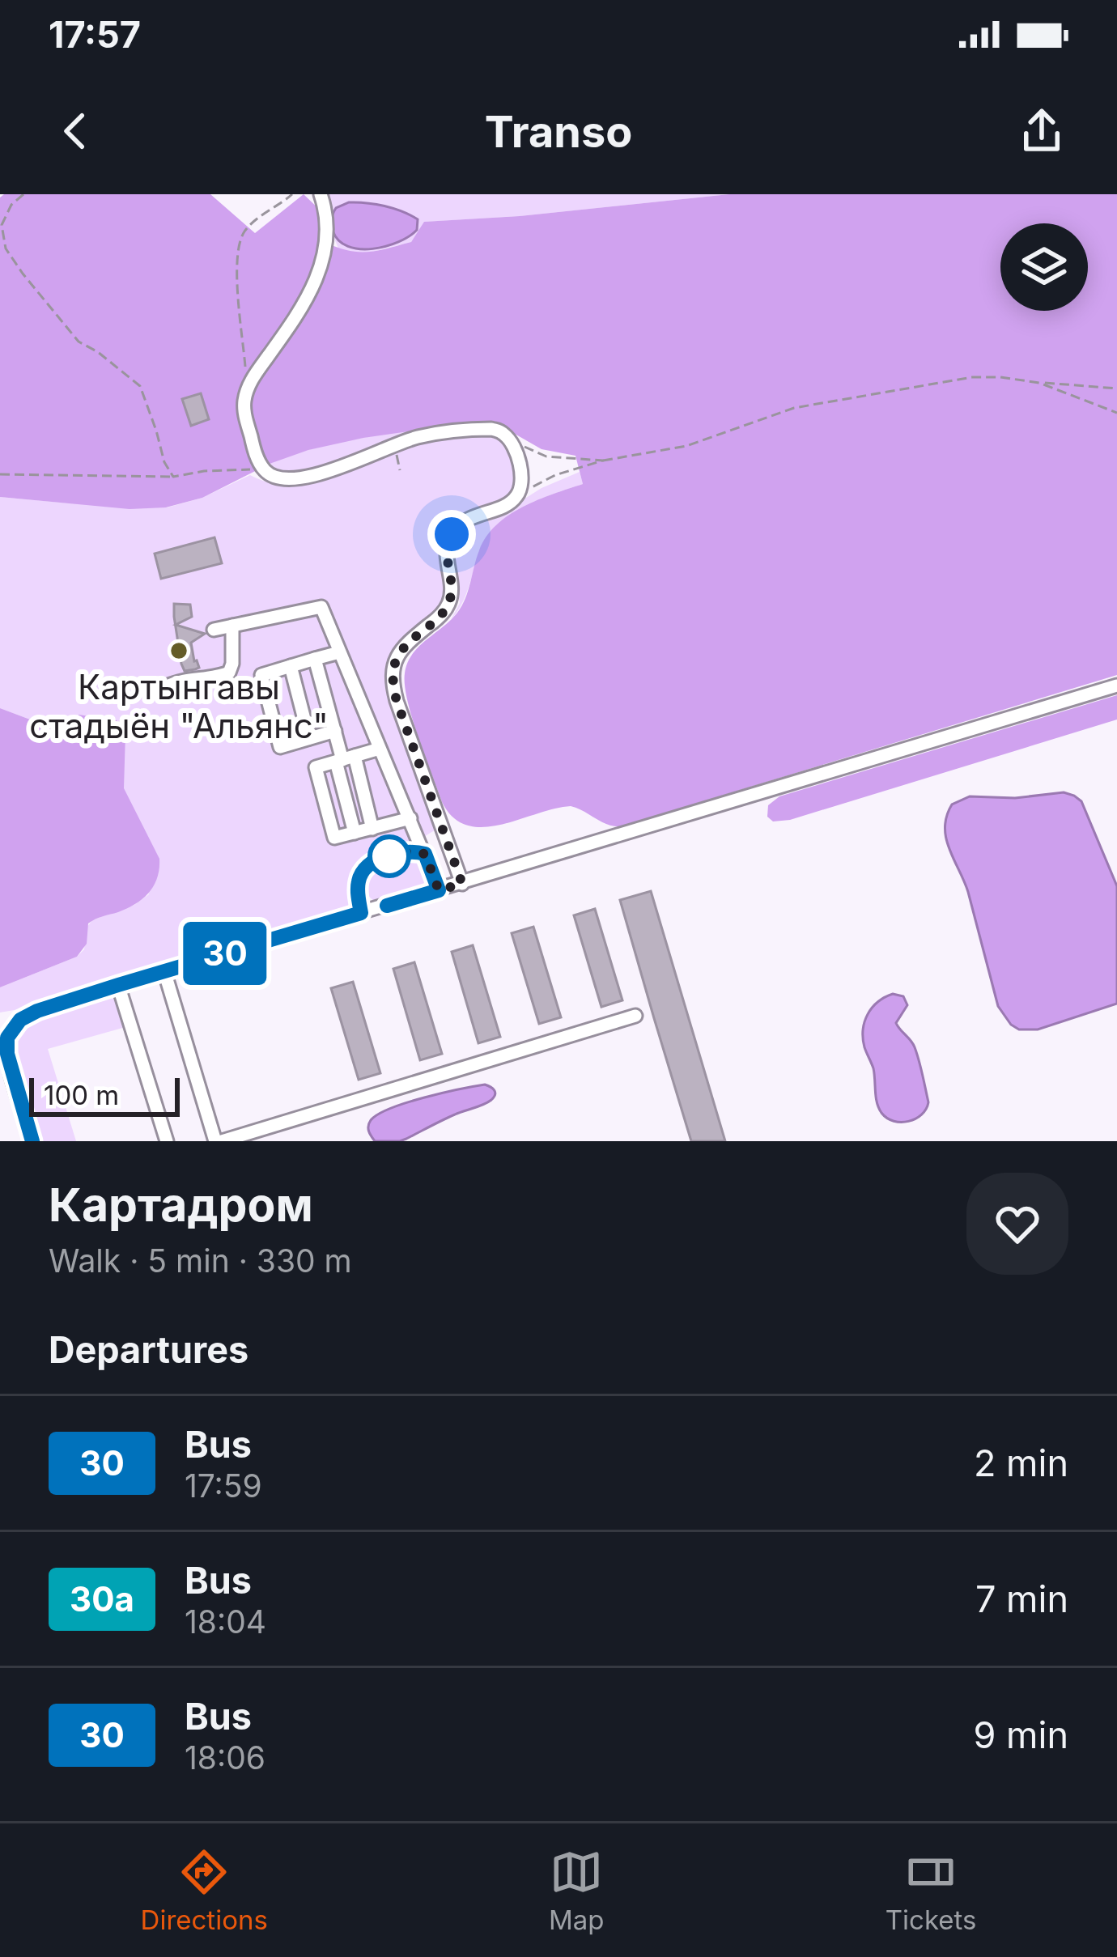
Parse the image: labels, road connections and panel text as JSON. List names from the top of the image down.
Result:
{
  "places": ["Картынгавы стадыён \"Альянс\""],
  "lines": ["bus line 30"],
  "scale_bar": "100 m",
  "page": {
    "status": "17:57",
    "header": "Transo",
    "on_map": "30",
    "scale": "100 m",
    "heading": [
      ["Картадром", "Walk · 5 min · 330 m"],
      "Departures"
    ],
    "list": [
      {
        "mark": "30",
        "name": "Bus",
        "note": "17:59",
        "value": "2 min"
      },
      {
        "mark": "30а",
        "name": "Bus",
        "note": "18:04",
        "value": "7 min"
      },
      {
        "mark": "30",
        "name": "Bus",
        "note": "18:06",
        "value": "9 min"
      }
    ],
    "tabs": ["Directions", "Map", "Tickets"]
  }
}
